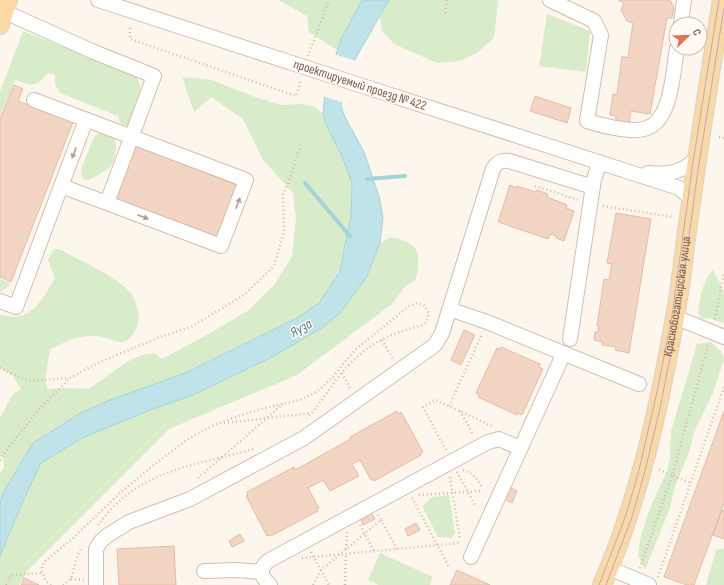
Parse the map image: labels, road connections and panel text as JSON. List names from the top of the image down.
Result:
{
  "streets": {
    "main road": ["Краснобогатырская улица"],
    "street": ["проектируемый проезд № 422"]
  },
  "crossings": [
    ["проектируемый проезд № 422", "Краснобогатырская улица"]
  ],
  "water": ["Яуза"],
  "north": "top right"
}
